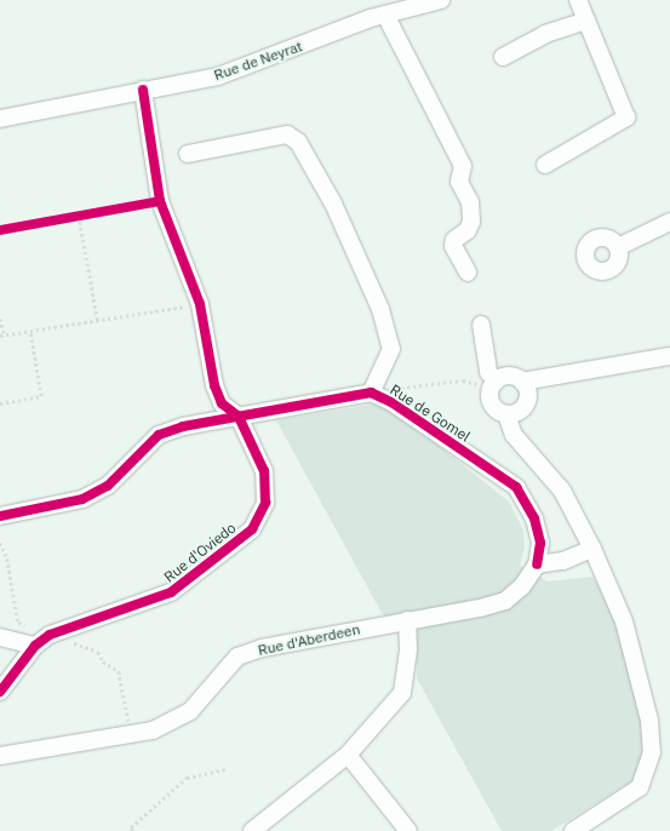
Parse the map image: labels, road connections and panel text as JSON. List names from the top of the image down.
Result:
{
  "streets": {
    "street": [
      "Rue de Neyrat",
      "Rue de Gomel",
      "Rue d'Oviedo",
      "Rue d'Aberdeen"
    ]
  },
  "crossings": [
    ["Rue de Gomel", "Rue d'Oviedo"],
    ["Rue de Gomel", "Rue d'Aberdeen"]
  ]
}
